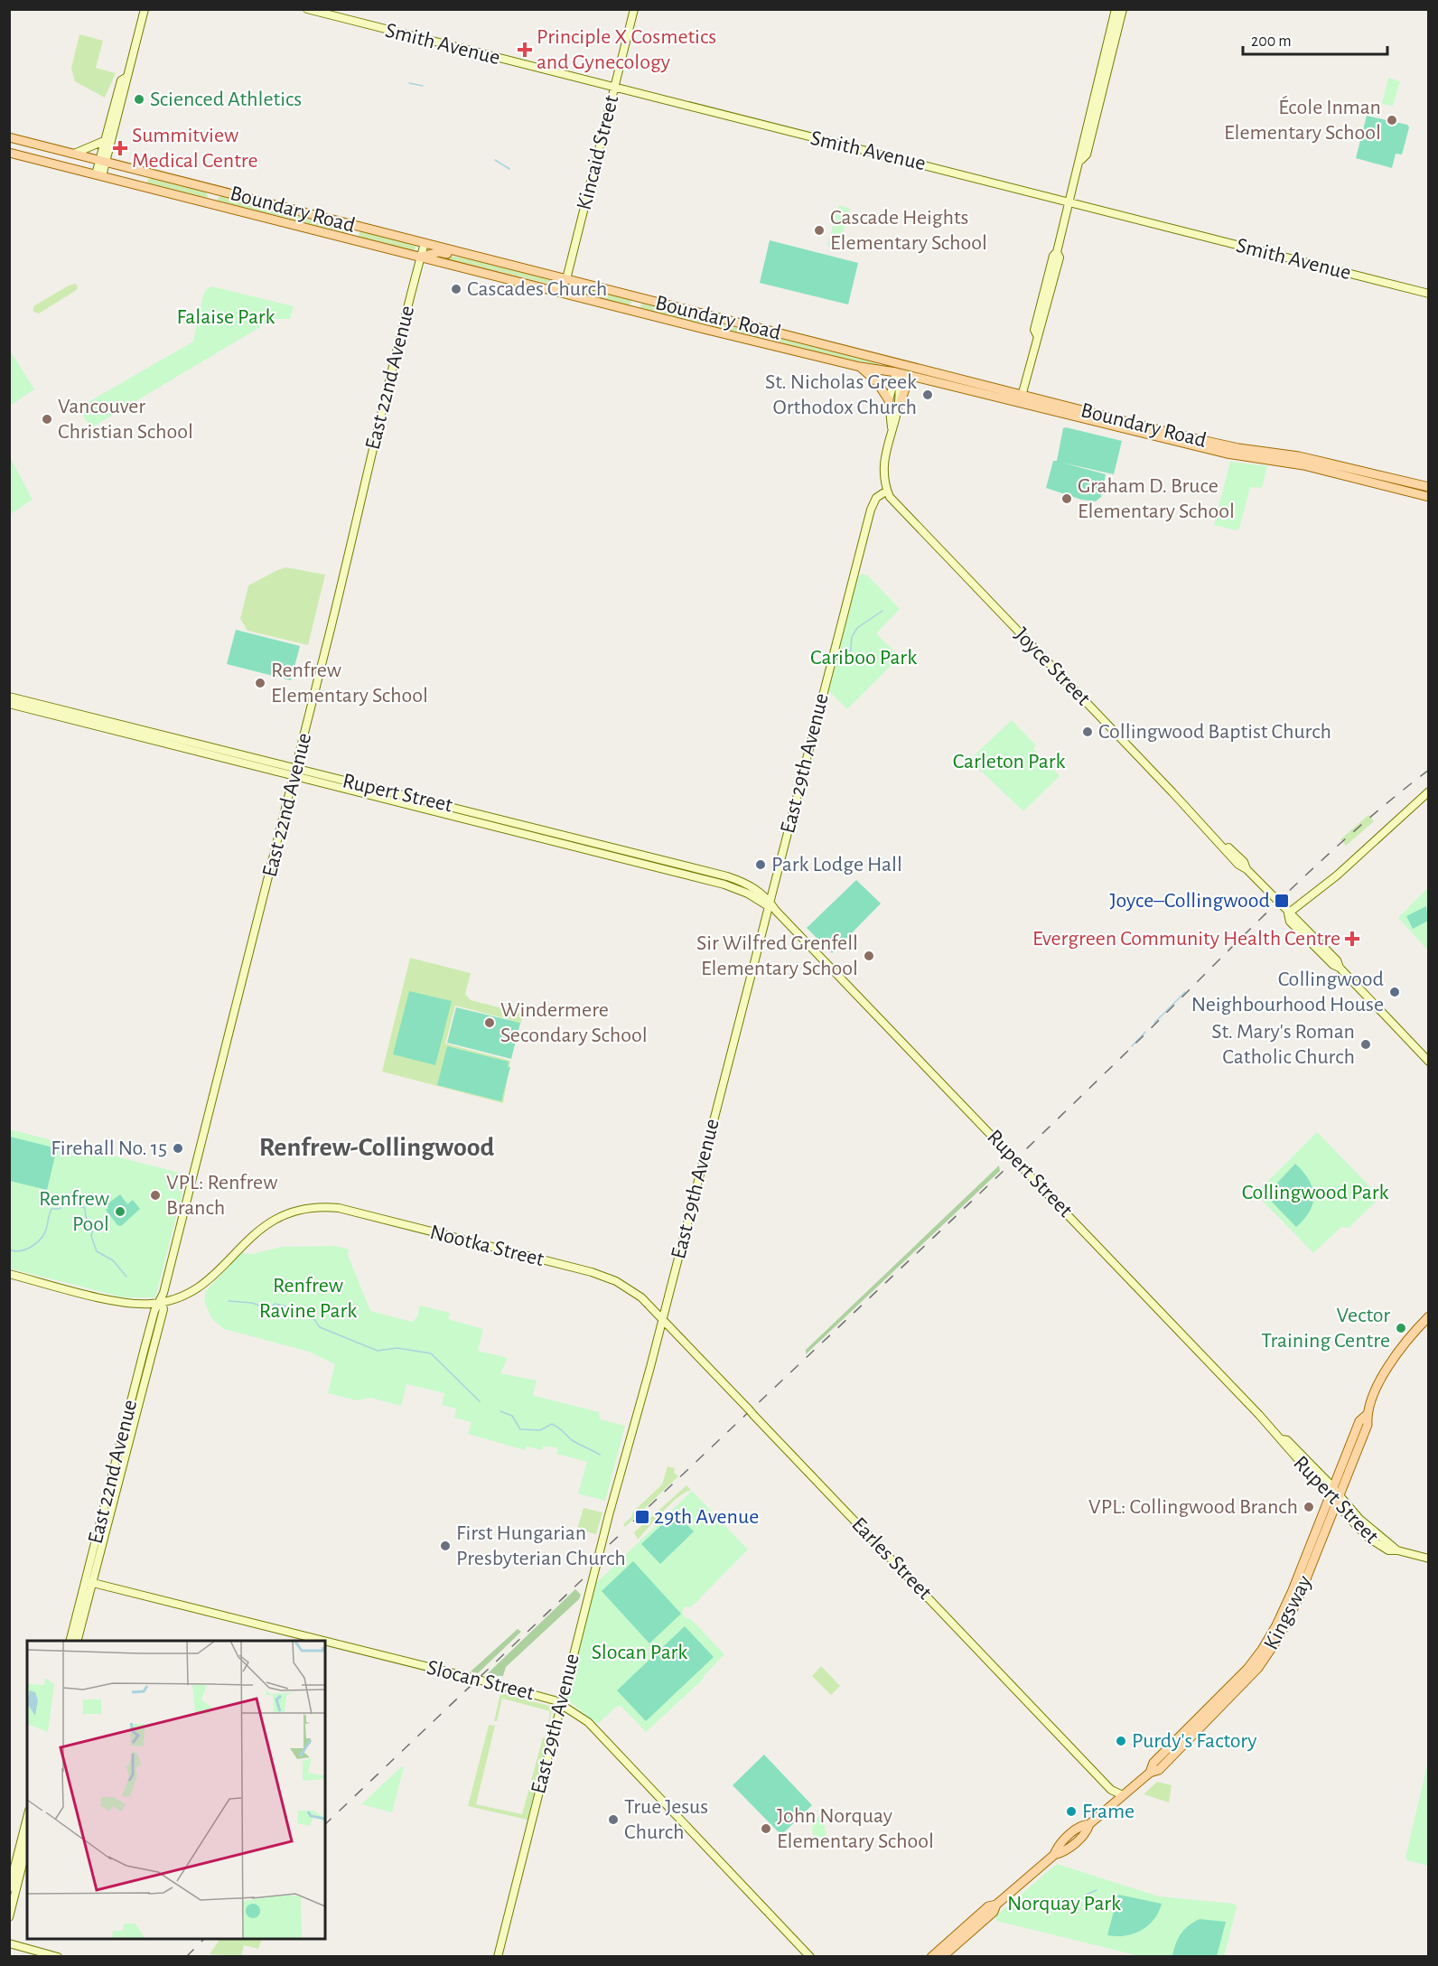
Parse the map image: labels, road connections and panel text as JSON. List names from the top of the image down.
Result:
{
  "streets": {
    "main road": ["Boundary Road", "Kingsway"],
    "street": [
      "Smith Avenue",
      "Kincaid Street",
      "East 22nd Avenue",
      "Joyce Street",
      "East 29th Avenue",
      "Rupert Street",
      "Nootka Street",
      "Earles Street",
      "Slocan Street"
    ]
  },
  "crossings": [
    ["Smith Avenue", "Kincaid Street"],
    ["Kincaid Street", "Boundary Road"],
    ["Boundary Road", "East 22nd Avenue"],
    ["East 22nd Avenue", "Rupert Street"],
    ["East 22nd Avenue", "Nootka Street"],
    ["East 22nd Avenue", "Slocan Street"],
    ["Joyce Street", "East 29th Avenue"],
    ["East 29th Avenue", "Rupert Street"],
    ["East 29th Avenue", "Nootka Street"],
    ["East 29th Avenue", "Earles Street"],
    ["East 29th Avenue", "Slocan Street"],
    ["Rupert Street", "Kingsway"],
    ["Nootka Street", "Earles Street"],
    ["Earles Street", "Kingsway"]
  ],
  "districts": ["Renfrew-Collingwood"],
  "parks": [
    "Falaise Park",
    "Cariboo Park",
    "Carleton Park",
    "Collingwood Park",
    "Renfrew Ravine Park",
    "Slocan Park",
    "Norquay Park"
  ],
  "places": {
    "health": ["Principle X Cosmetics and Gynecology", "Summitview Medical Centre", "Evergreen Community Health Centre"],
    "other": [
      "Scienced Athletics",
      "École Inman Elementary School",
      "Cascade Heights Elementary School",
      "Cascades Church",
      "St. Nicholas Greek Orthodox Church",
      "Vancouver Christian School",
      "Graham D. Bruce Elementary School",
      "Renfrew Elementary School",
      "Collingwood Baptist Church",
      "Park Lodge Hall",
      "Sir Wilfred Grenfell Elementary School",
      "Collingwood Neighbourhood House",
      "Windermere Secondary School",
      "St. Mary's Roman Catholic Church",
      "Firehall No. 15",
      "VPL: Renfrew Branch",
      "Renfrew Pool",
      "Vector Training Centre",
      "VPL: Collingwood Branch",
      "First Hungarian Presbyterian Church",
      "Purdy's Factory",
      "Frame",
      "True Jesus Church",
      "John Norquay Elementary School"
    ],
    "transit": ["Joyce–Collingwood", "29th Avenue"]
  },
  "scale_bar": "200 m"
}
